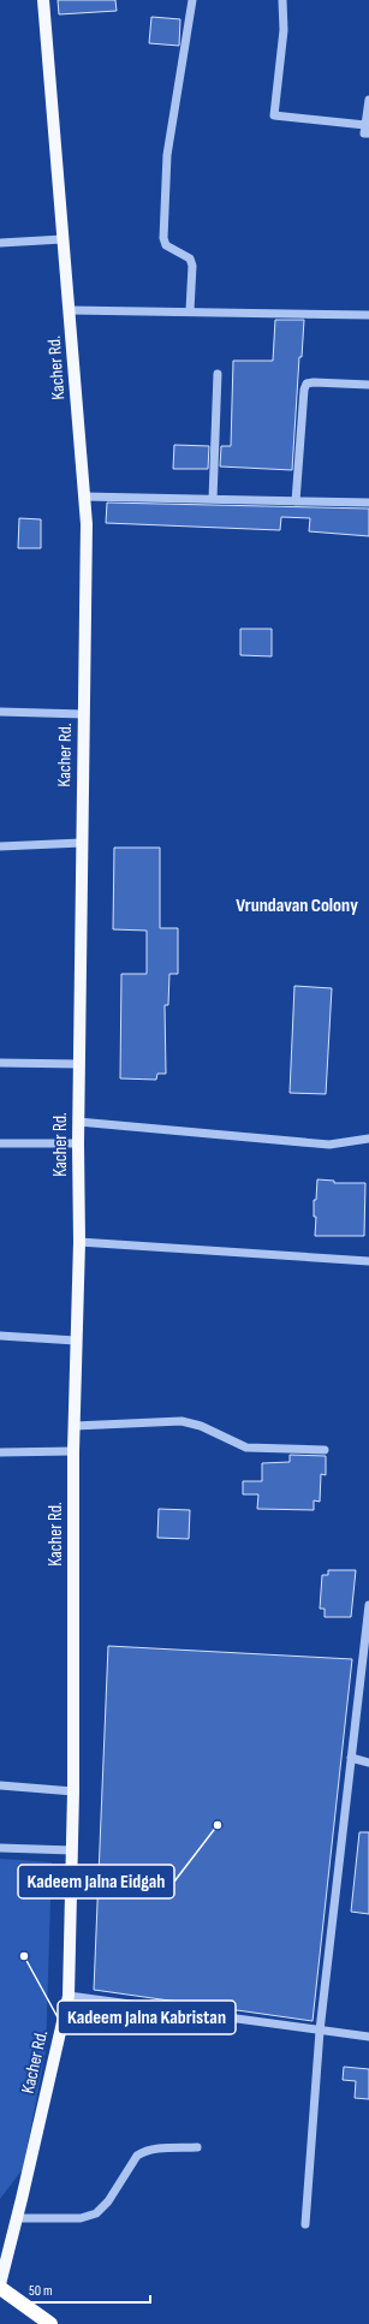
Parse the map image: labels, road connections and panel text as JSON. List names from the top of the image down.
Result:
{
  "streets": {
    "main road": ["Kacher Rd."]
  },
  "districts": ["Vrundavan Colony"],
  "places": ["Kadeem Jalna Eidgah", "Kadeem Jalna Kabristan"],
  "scale_bar": "50 m"
}
